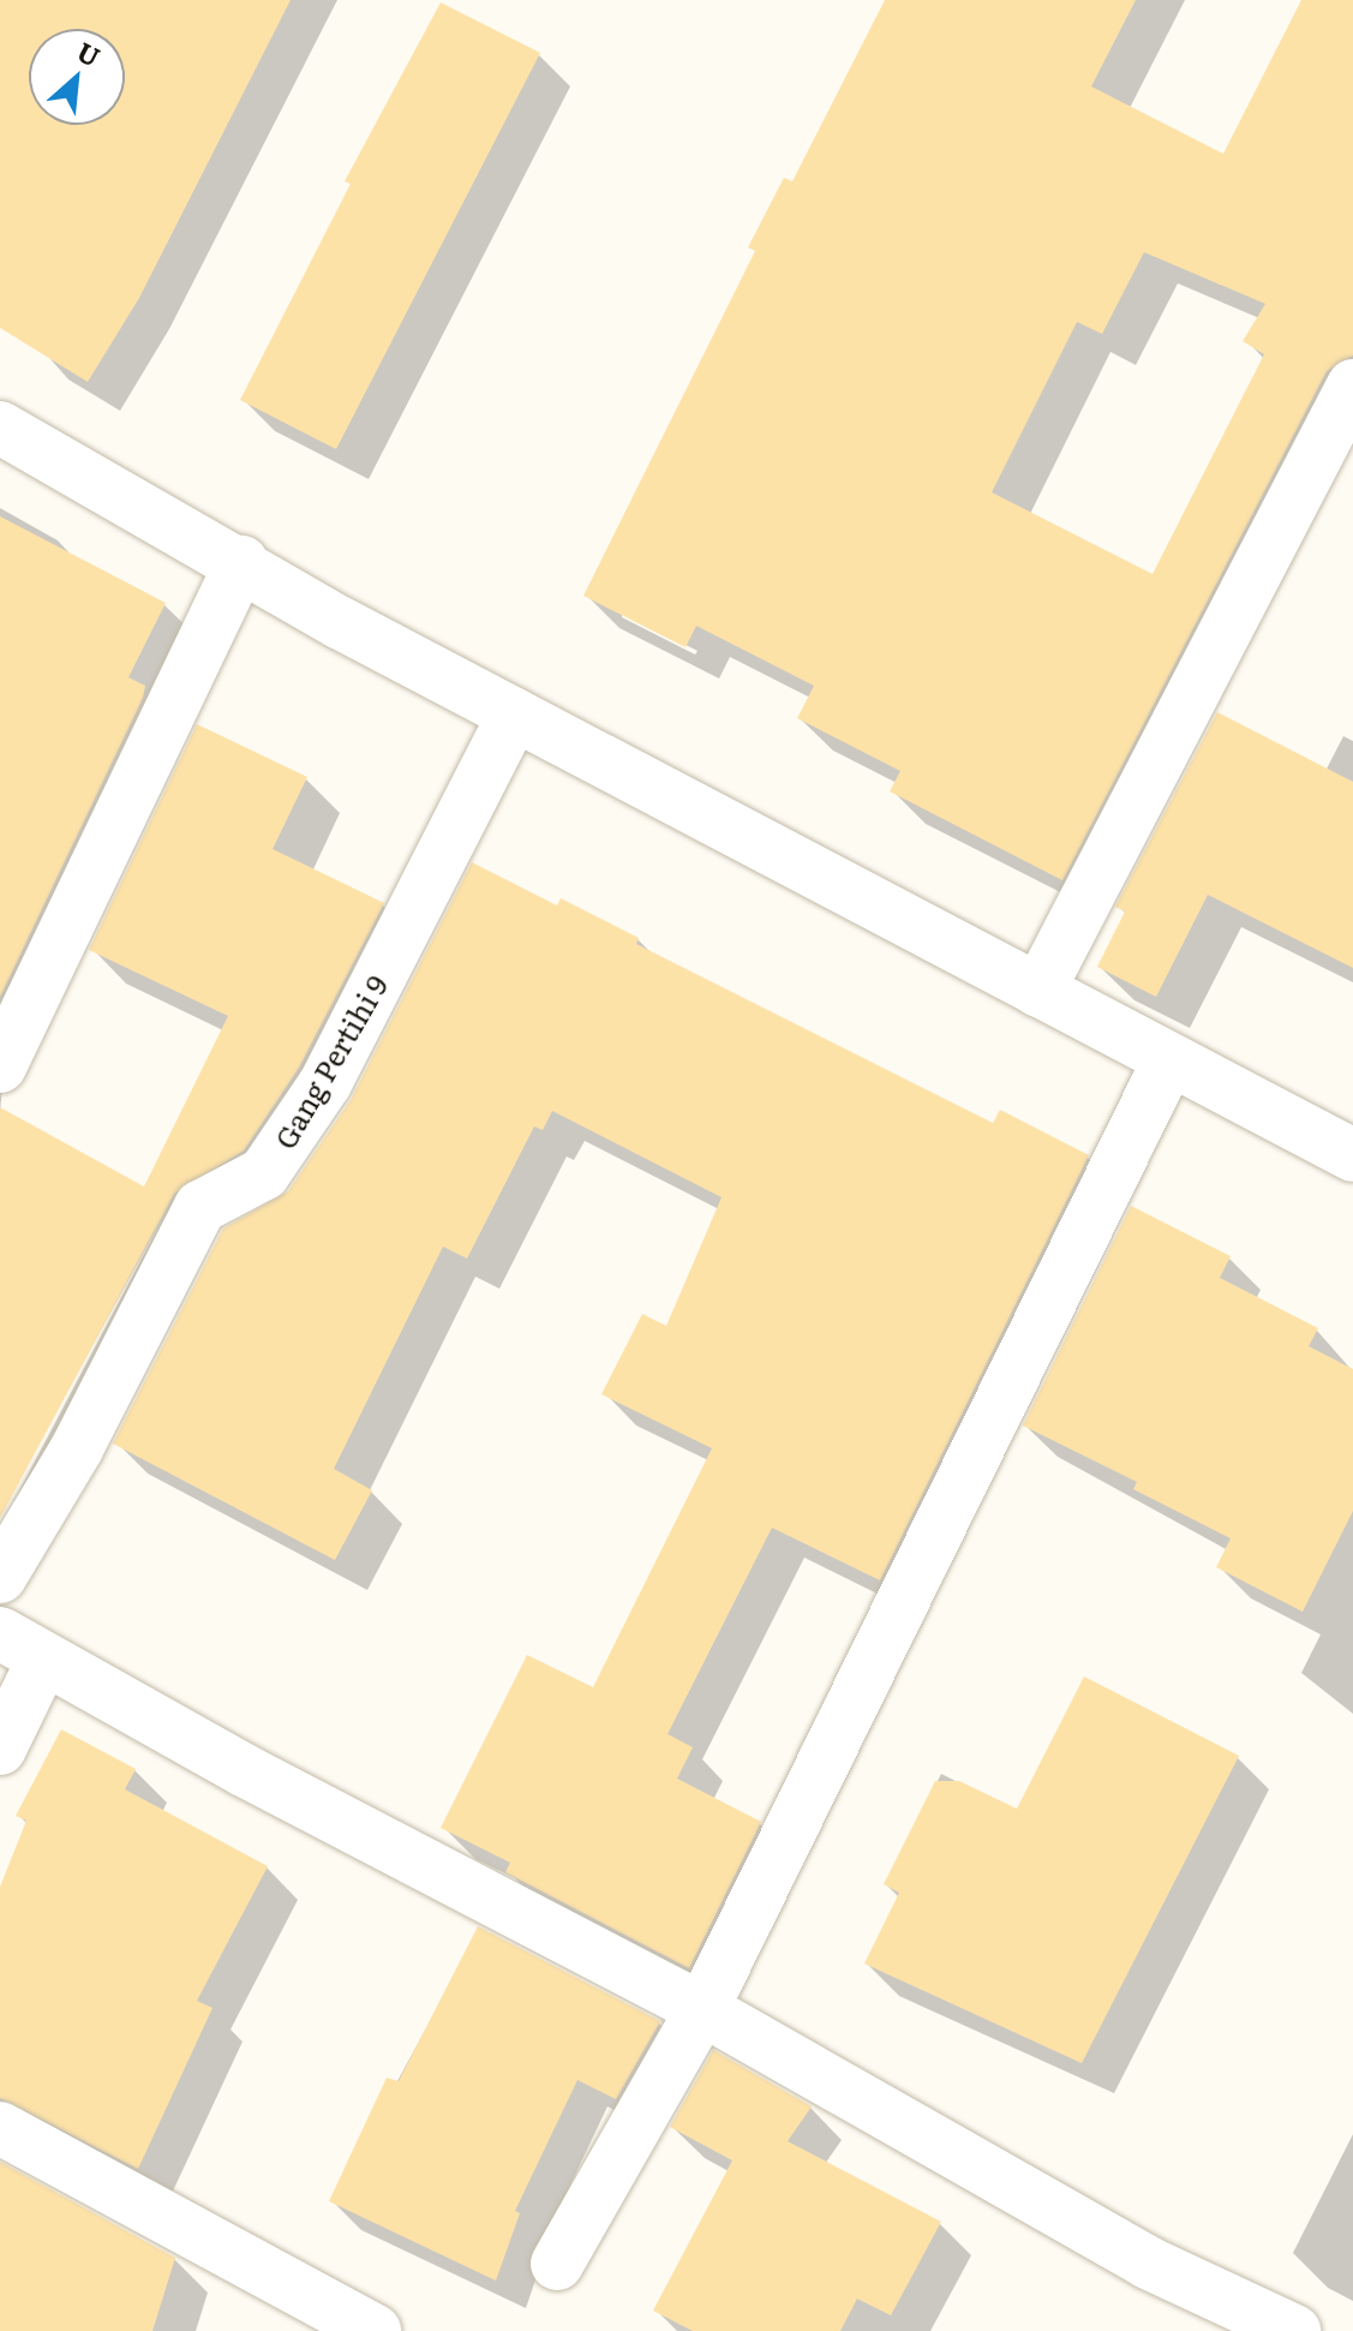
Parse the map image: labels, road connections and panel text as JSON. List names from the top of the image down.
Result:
{
  "streets": {
    "street": ["Gang Pertihi 9"]
  },
  "north": "top right"
}
